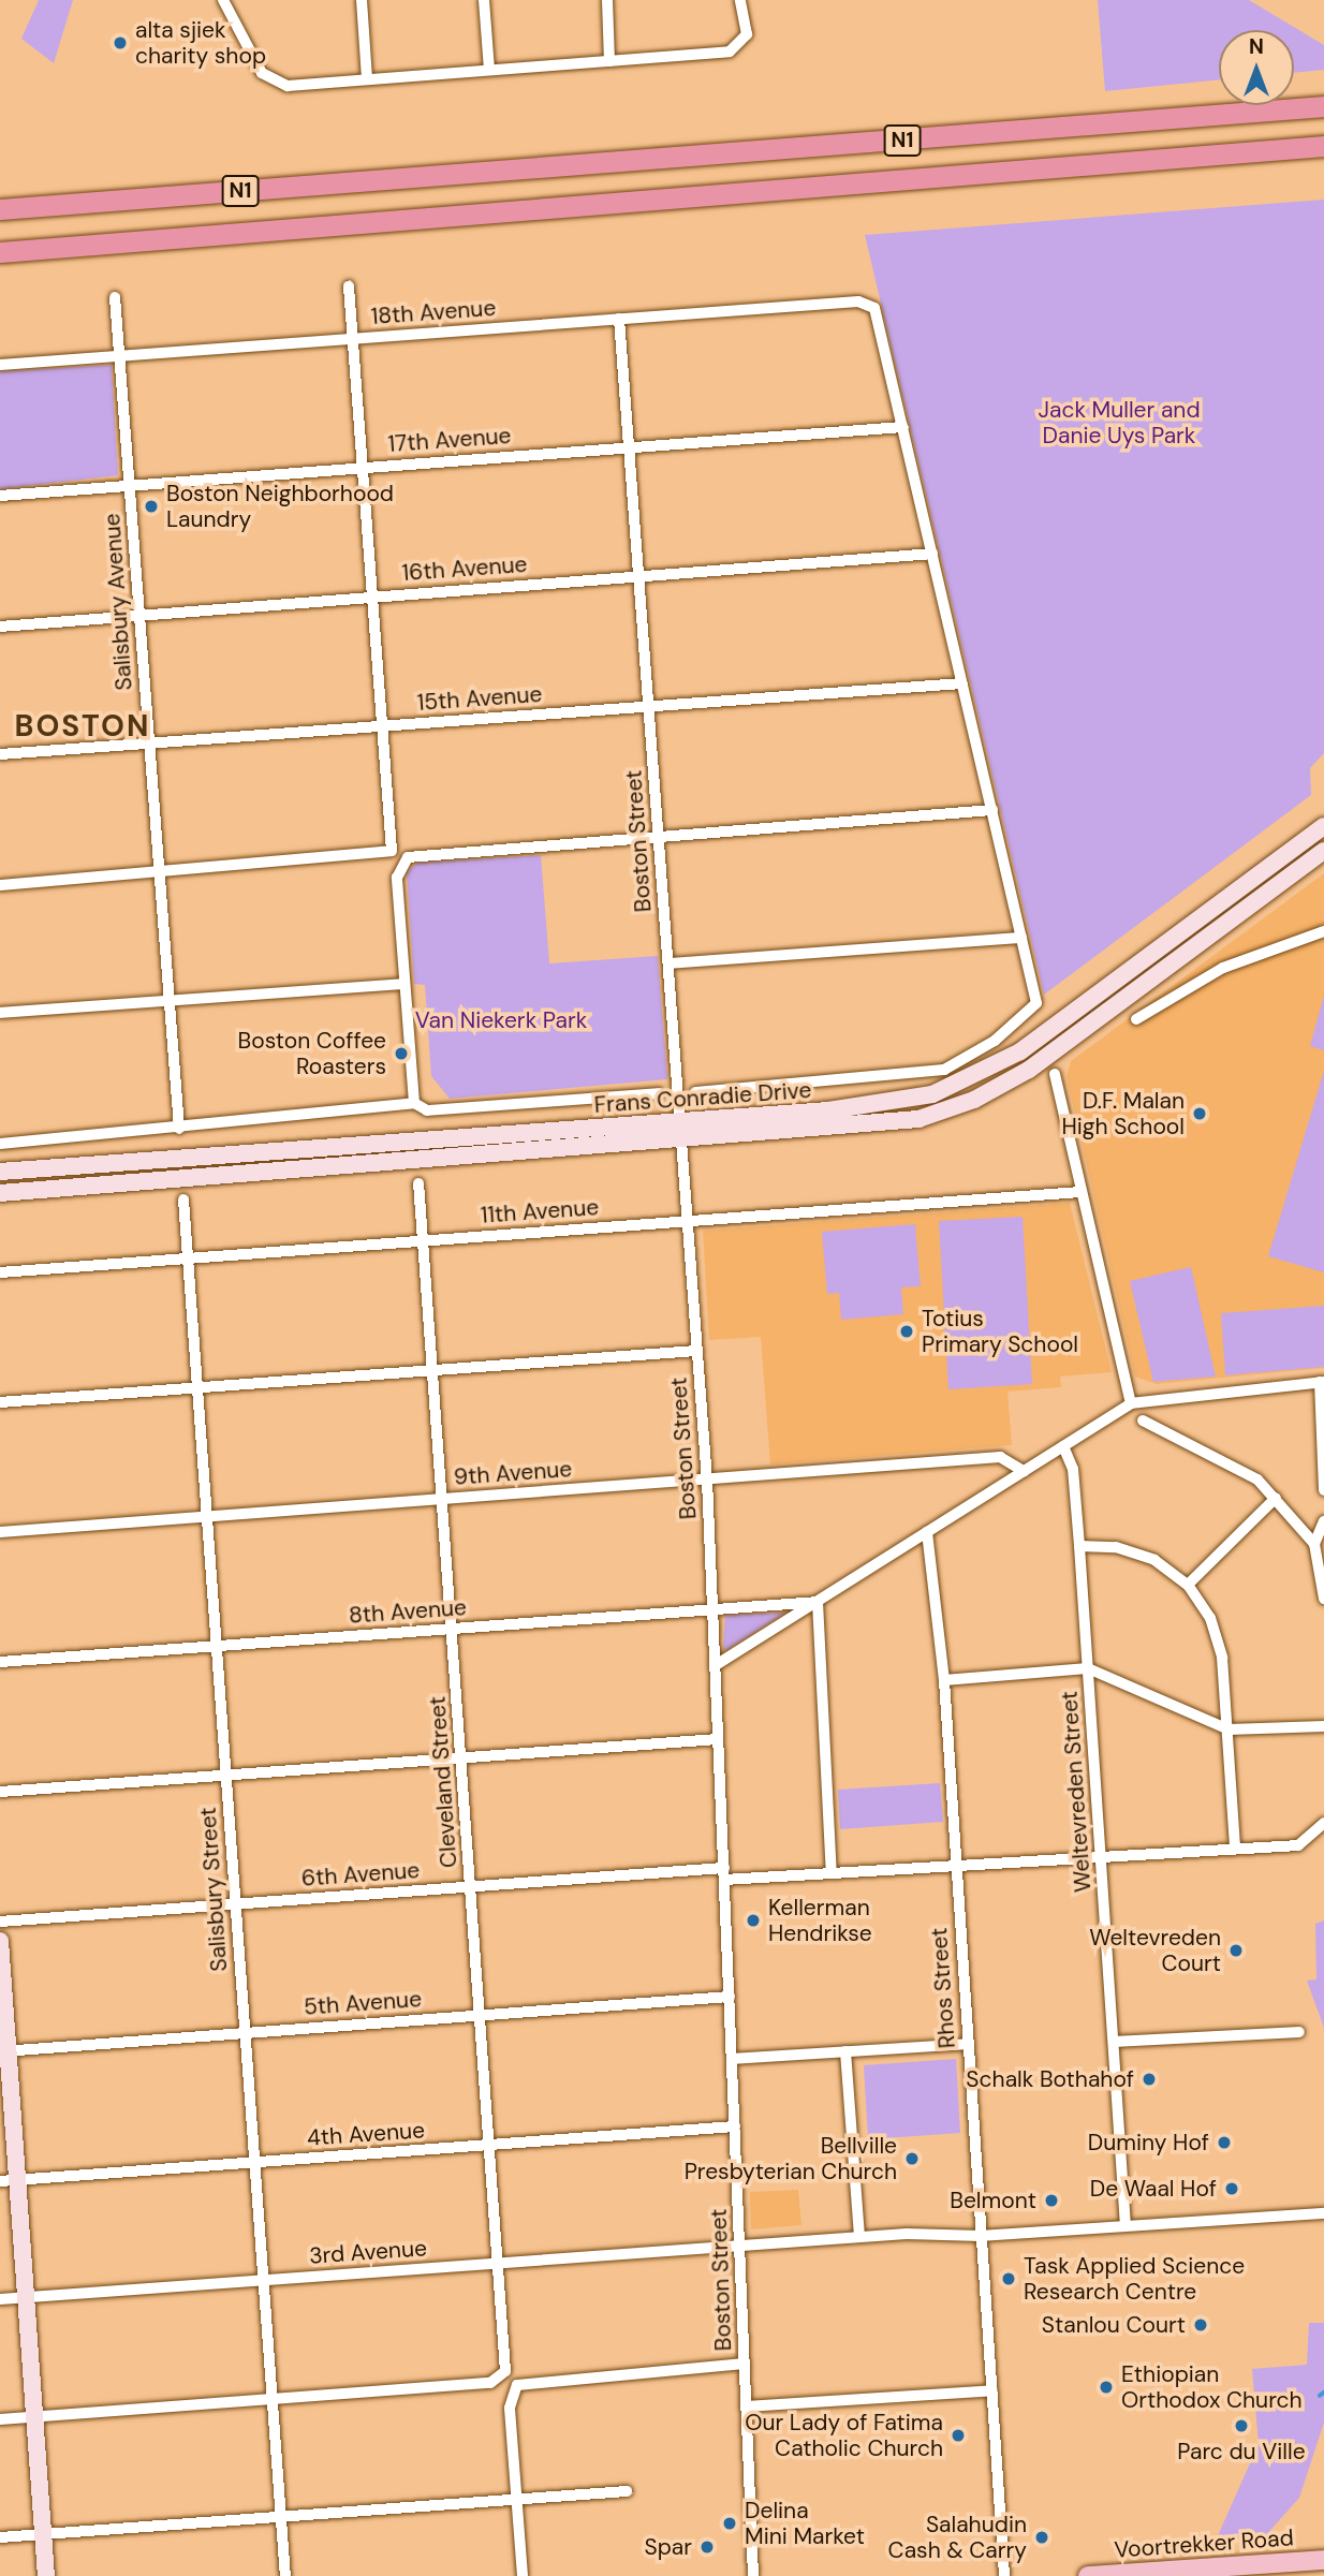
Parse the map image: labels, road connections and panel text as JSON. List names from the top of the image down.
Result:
{
  "streets": {
    "highway": ["N1"],
    "main road": ["Frans Conradie Drive", "Voortrekker Road"],
    "street": [
      "18th Avenue",
      "17th Avenue",
      "16th Avenue",
      "Salisbury Avenue",
      "15th Avenue",
      "Boston Street",
      "11th Avenue",
      "9th Avenue",
      "8th Avenue",
      "Cleveland Street",
      "Weltevreden Street",
      "6th Avenue",
      "Salisbury Street",
      "Rhos Street",
      "5th Avenue",
      "4th Avenue",
      "3rd Avenue"
    ]
  },
  "crossings": [
    ["18th Avenue", "17th Avenue"],
    ["18th Avenue", "Salisbury Avenue"],
    ["18th Avenue", "Boston Street"],
    ["17th Avenue", "Salisbury Avenue"],
    ["17th Avenue", "Boston Street"],
    ["16th Avenue", "Salisbury Avenue"],
    ["16th Avenue", "Boston Street"],
    ["Salisbury Avenue", "15th Avenue"],
    ["15th Avenue", "Boston Street"],
    ["Boston Street", "Frans Conradie Drive"],
    ["Boston Street", "11th Avenue"],
    ["Boston Street", "9th Avenue"],
    ["Boston Street", "8th Avenue"],
    ["Boston Street", "6th Avenue"],
    ["Boston Street", "5th Avenue"],
    ["Boston Street", "4th Avenue"],
    ["Boston Street", "3rd Avenue"],
    ["11th Avenue", "Cleveland Street"],
    ["11th Avenue", "Salisbury Street"],
    ["9th Avenue", "Cleveland Street"],
    ["9th Avenue", "Salisbury Street"],
    ["8th Avenue", "Cleveland Street"],
    ["8th Avenue", "Salisbury Street"],
    ["Cleveland Street", "6th Avenue"],
    ["Cleveland Street", "Salisbury Street"],
    ["Cleveland Street", "5th Avenue"],
    ["Cleveland Street", "4th Avenue"],
    ["Cleveland Street", "3rd Avenue"],
    ["Weltevreden Street", "6th Avenue"],
    ["Weltevreden Street", "3rd Avenue"],
    ["6th Avenue", "Salisbury Street"],
    ["6th Avenue", "Rhos Street"],
    ["Salisbury Street", "5th Avenue"],
    ["Salisbury Street", "4th Avenue"],
    ["Salisbury Street", "3rd Avenue"],
    ["Rhos Street", "3rd Avenue"]
  ],
  "districts": ["BOSTON"],
  "parks": ["Jack Muller and Danie Uys Park", "Van Niekerk Park"],
  "places": [
    "alta sjiek charity shop",
    "Boston Neighborhood Laundry",
    "Boston Coffee Roasters",
    "D.F. Malan High School",
    "Totius Primary School",
    "Kellerman Hendrikse",
    "Weltevreden Court",
    "Schalk Bothahof",
    "Duminy Hof",
    "Bellville Presbyterian Church",
    "De Waal Hof",
    "Belmont",
    "Task Applied Science Research Centre",
    "Stanlou Court",
    "Ethiopian Orthodox Church",
    "Parc du Ville",
    "Our Lady of Fatima Catholic Church",
    "Delina Mini Market",
    "Salahudin Cash & Carry",
    "Spar"
  ],
  "north": "top"
}
